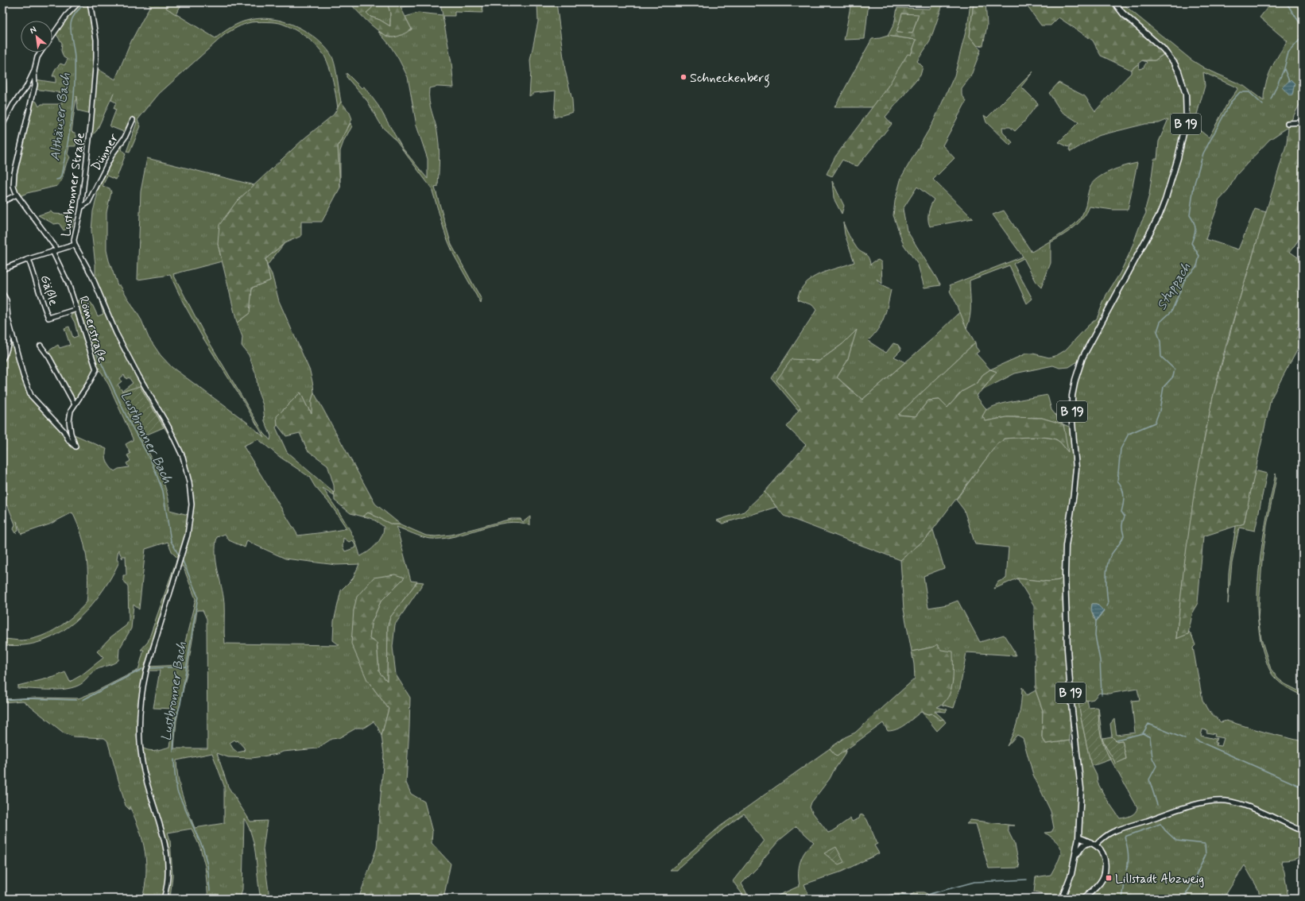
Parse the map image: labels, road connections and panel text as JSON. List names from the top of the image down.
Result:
{
  "streets": {
    "main road": ["B 19"],
    "street": [
      "Dünner",
      "Lustbronner Straße",
      "Gäßle",
      "Römerstraße"
    ]
  },
  "crossings": [
    ["Dünner", "Lustbronner Straße"],
    ["Gäßle", "Römerstraße"]
  ],
  "water": ["Althäuser Bach", "Stuppach", "Lustbronner Bach"],
  "places": {
    "other": ["Schneckenberg"],
    "transit": ["Lillstadt Abzweig"]
  },
  "north": "top left"
}
